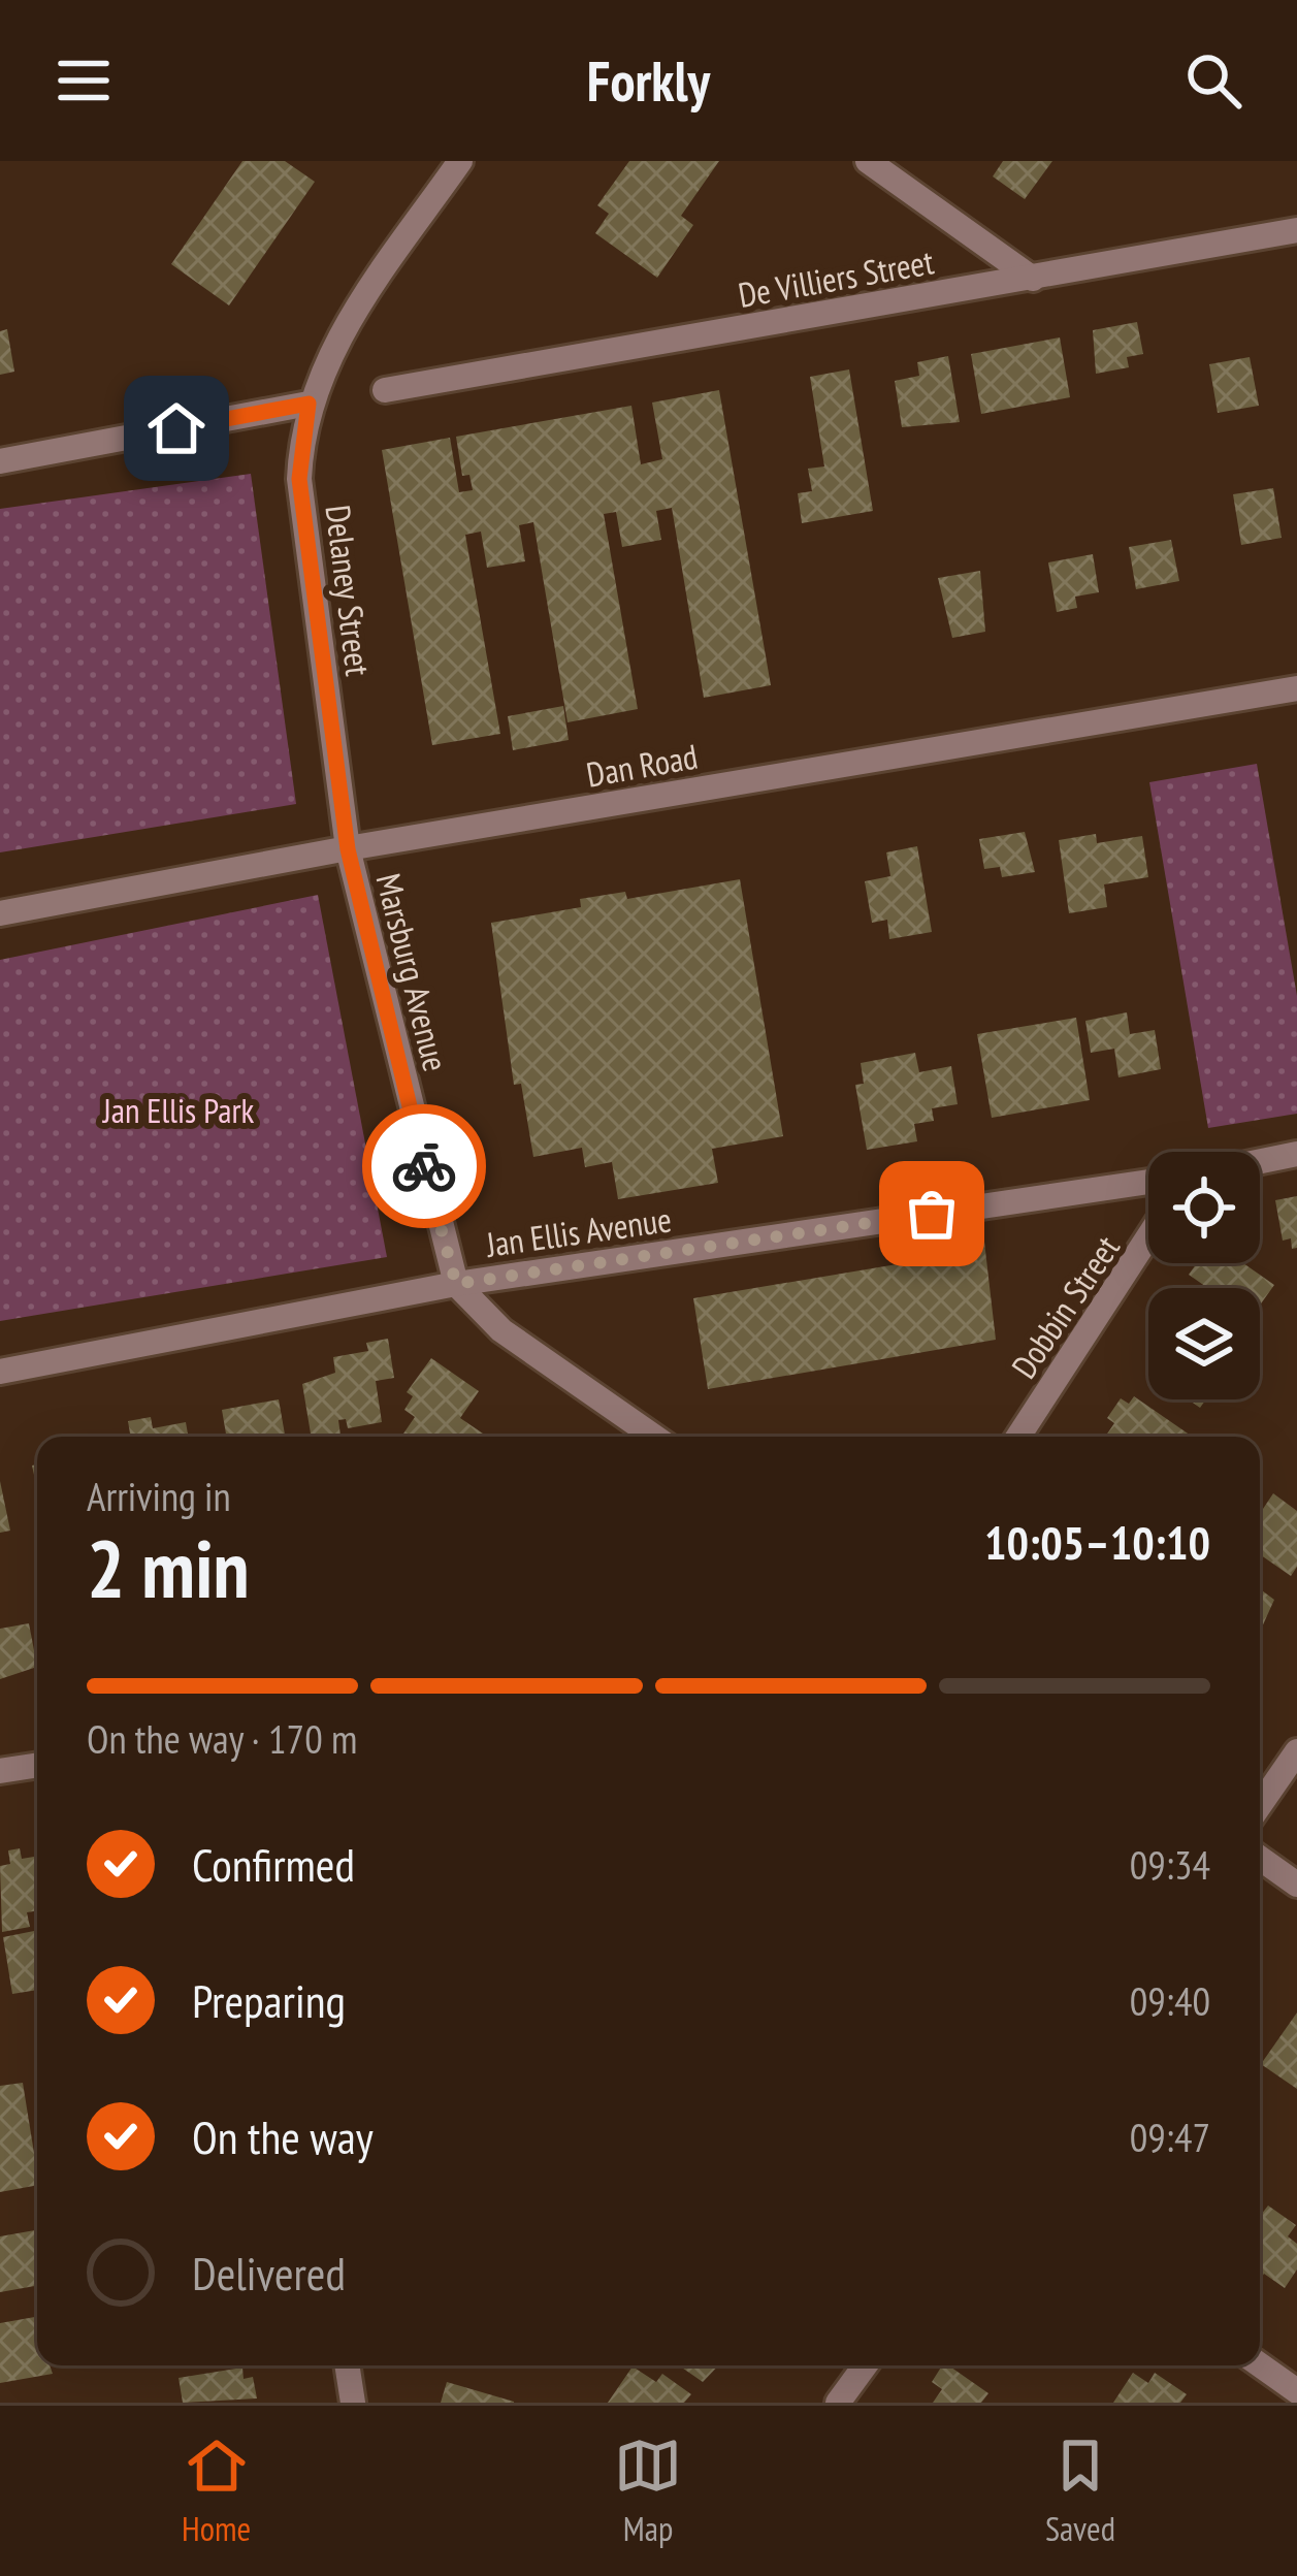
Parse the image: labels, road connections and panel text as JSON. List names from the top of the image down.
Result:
{
  "streets": {
    "street": [
      "De Villiers Street",
      "Delaney Street",
      "Dan Road",
      "Marsburg Avenue",
      "Jan Ellis Avenue",
      "Dobbin Street"
    ]
  },
  "crossings": [
    ["Delaney Street", "Dan Road"],
    ["Delaney Street", "Marsburg Avenue"],
    ["Dan Road", "Marsburg Avenue"],
    ["Marsburg Avenue", "Jan Ellis Avenue"]
  ],
  "parks": ["Jan Ellis Park"],
  "page": {
    "header": "Forkly",
    "heading": ["2 min", "Arriving in", "10:05–10:10"],
    "bar": "On the way · 170 m",
    "list": [
      ["Confirmed", "09:34"],
      ["Preparing", "09:40"],
      ["On the way", "09:47"],
      "Delivered"
    ],
    "tabs": ["Home", "Map", "Saved"]
  }
}
